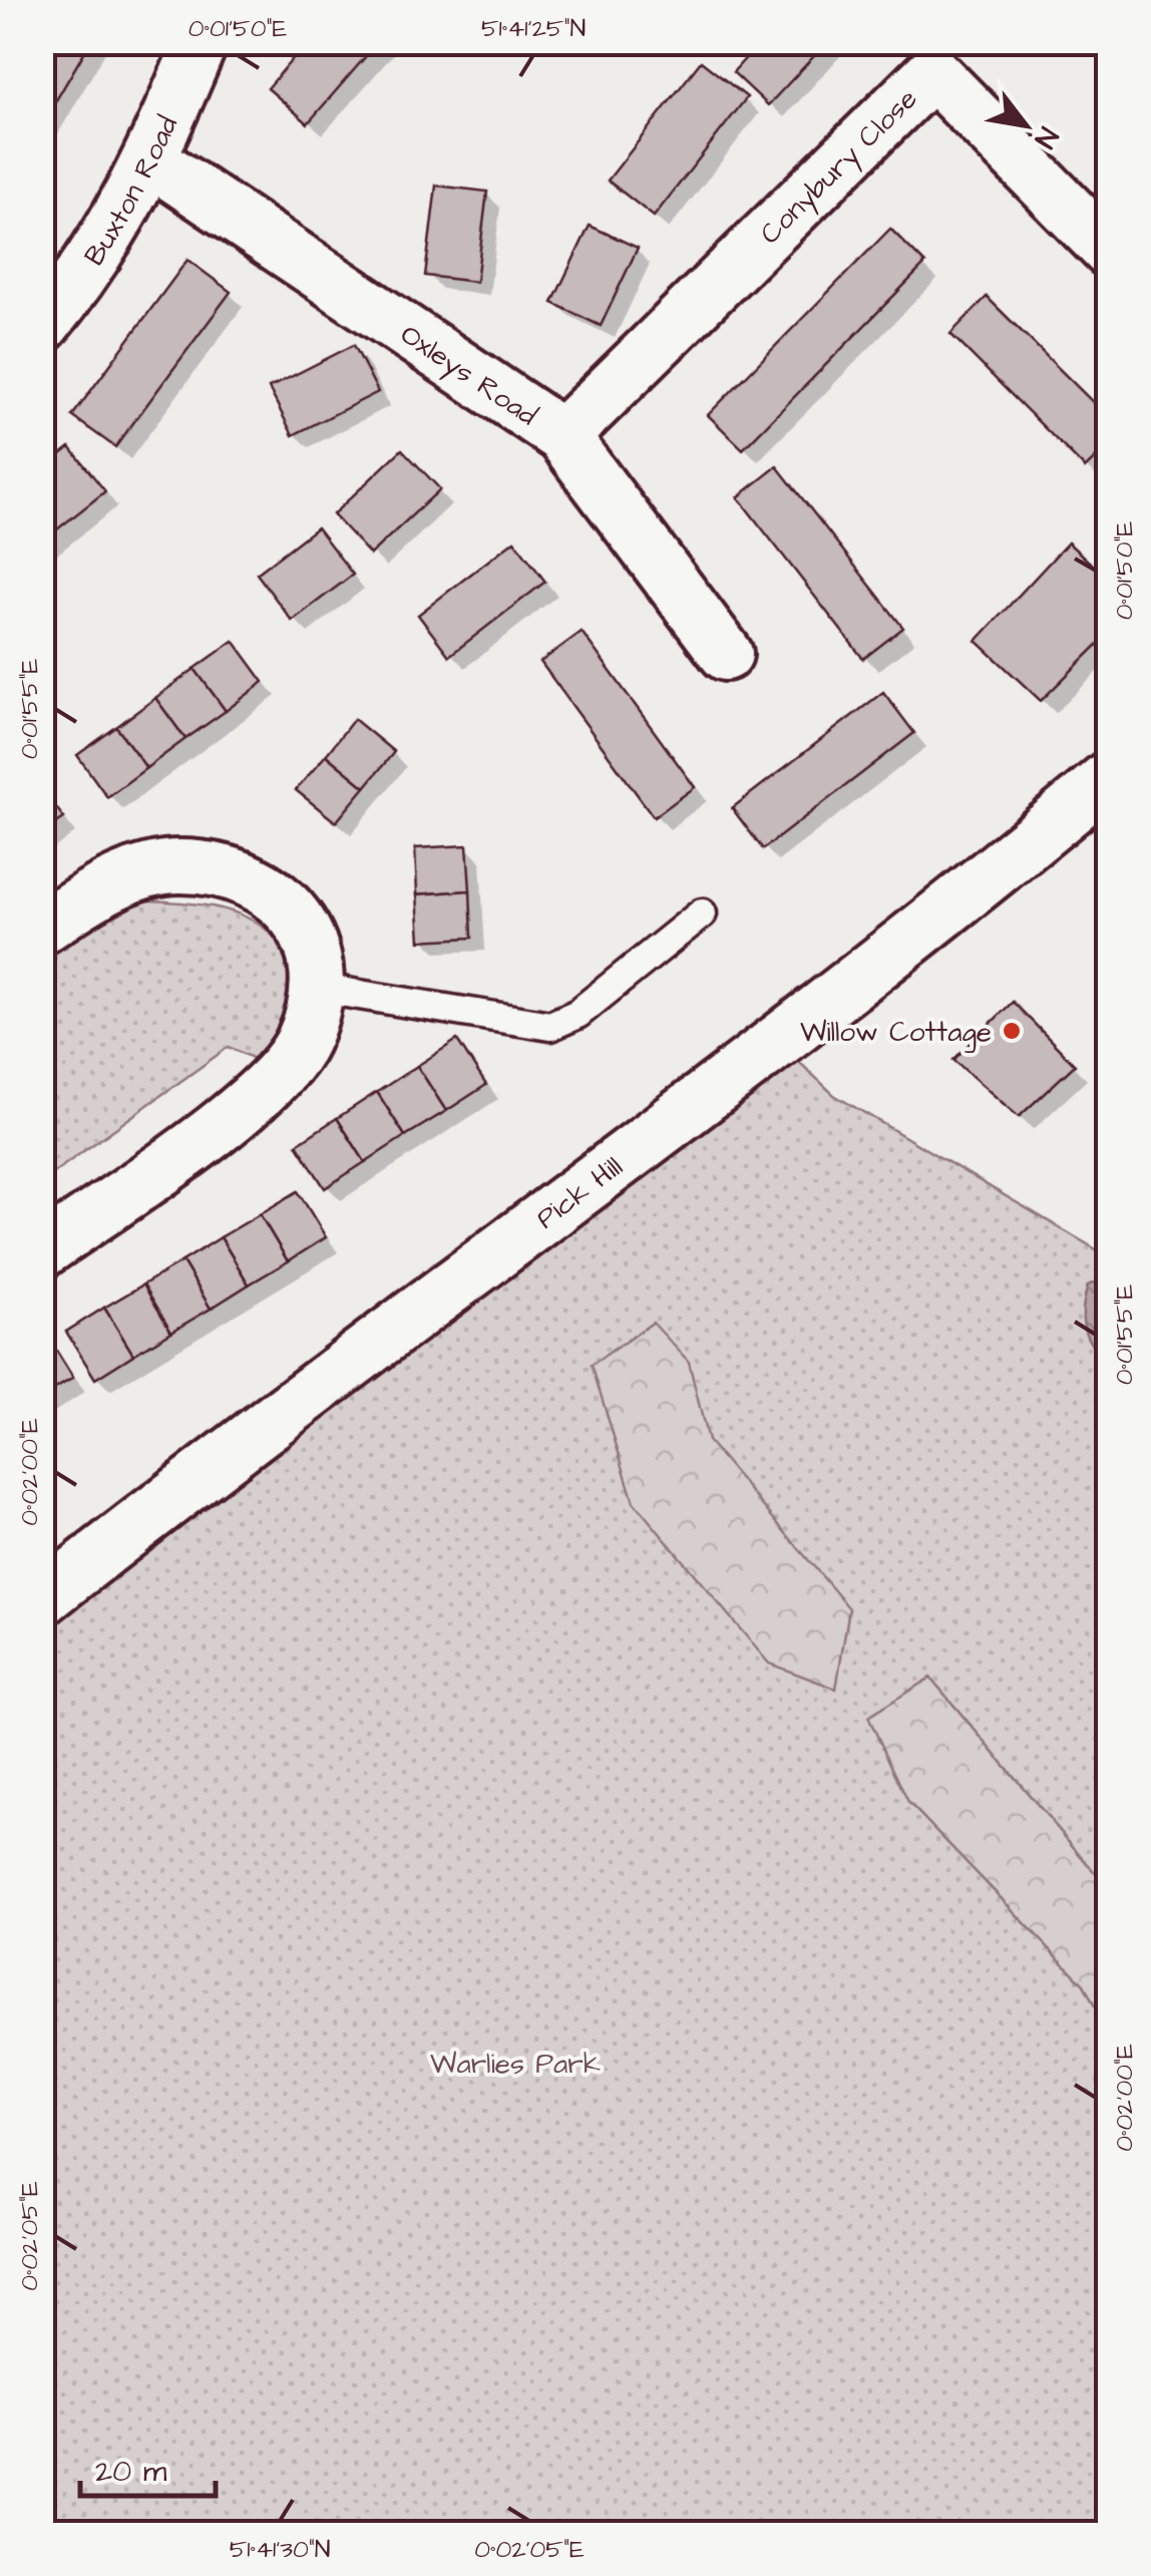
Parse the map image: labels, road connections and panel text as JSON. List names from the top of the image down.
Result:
{
  "streets": {
    "street": [
      "Conybury Close",
      "Buxton Road",
      "Oxleys Road",
      "Pick Hill"
    ]
  },
  "crossings": [
    ["Conybury Close", "Oxleys Road"],
    ["Buxton Road", "Oxleys Road"]
  ],
  "parks": ["Warlies Park"],
  "places": ["Willow Cottage"],
  "scale_bar": "20 m",
  "north": "bottom right",
  "coordinates": [
    "0°01'50\"E",
    "51°41'25\"N",
    "0°01'55\"E",
    "0°02'00\"E",
    "0°02'05\"E",
    "51°41'30\"N"
  ]
}
